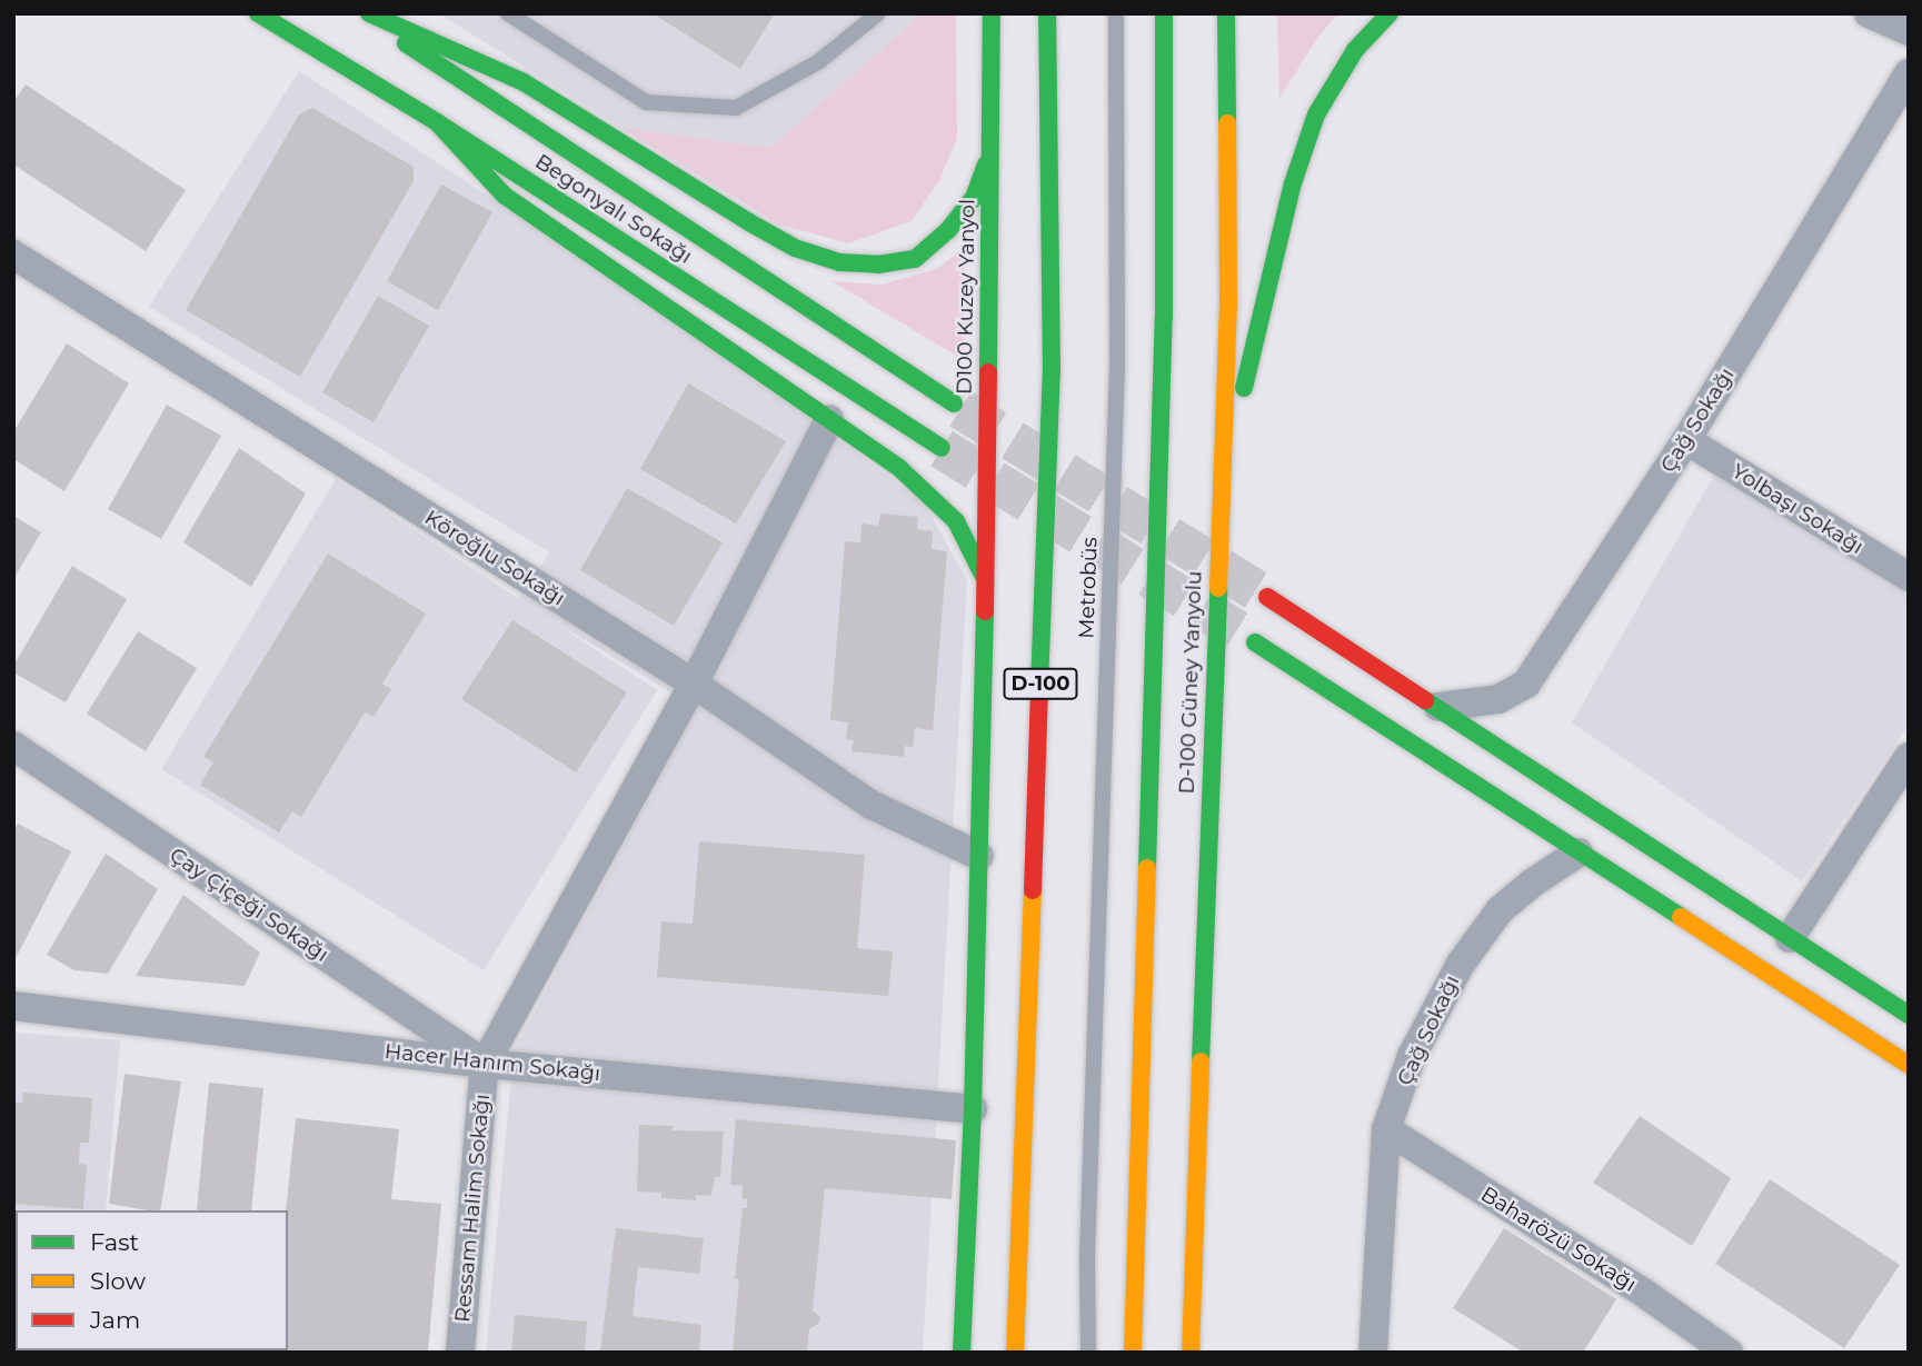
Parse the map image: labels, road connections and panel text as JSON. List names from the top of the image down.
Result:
{
  "streets": {
    "main road": [
      "Begonyalı Sokağı",
      "D100 Kuzey Yanyol",
      "D-100 Güney Yanyolu",
      "D-100"
    ],
    "street": [
      "Çağ Sokağı",
      "Yolbaşı Sokağı",
      "Köroğlu Sokağı",
      "Çay Çiçeği Sokağı",
      "Hacer Hanım Sokağı",
      "Ressam Halim Sokağı",
      "Baharözü Sokağı"
    ],
    "lane": ["Metrobüs"]
  },
  "crossings": [
    ["D100 Kuzey Yanyol", "Köroğlu Sokağı"],
    ["D100 Kuzey Yanyol", "Hacer Hanım Sokağı"],
    ["Çağ Sokağı", "Yolbaşı Sokağı"],
    ["Çağ Sokağı", "Baharözü Sokağı"],
    ["Çay Çiçeği Sokağı", "Hacer Hanım Sokağı"],
    ["Çay Çiçeği Sokağı", "Ressam Halim Sokağı"],
    ["Hacer Hanım Sokağı", "Ressam Halim Sokağı"]
  ],
  "legend": ["Fast", "Slow", "Jam"]
}
